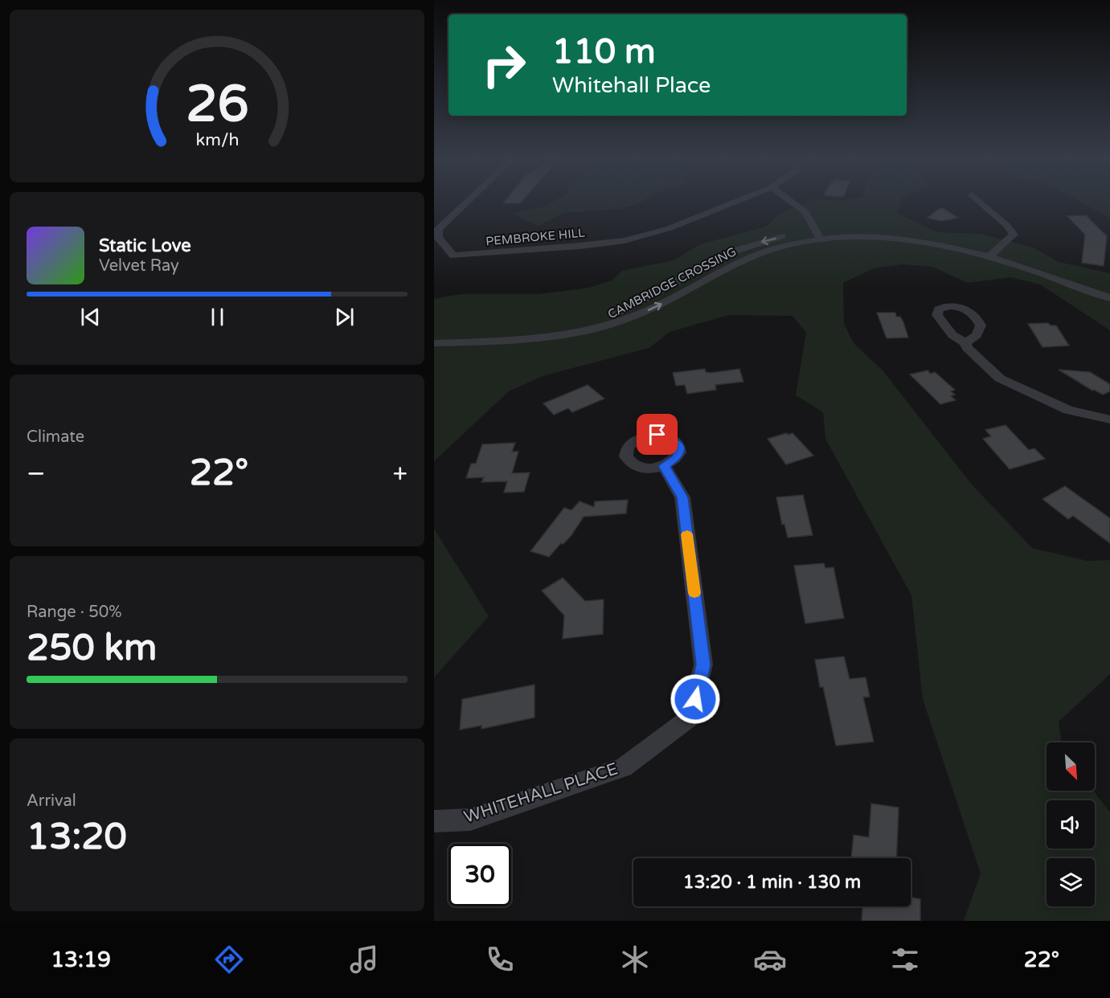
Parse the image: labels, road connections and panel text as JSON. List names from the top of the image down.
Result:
{
  "streets": {
    "street": ["PEMBROKE HILL", "CAMBRIDGE CROSSING", "WHITEHALL PLACE"]
  },
  "north": "bottom right",
  "page": {
    "turn": ["110 m", "Whitehall Place"],
    "song": ["Static Love", "Velvet Ray"],
    "tile": [
      "Climate",
      ["Range · 50%", "250 km"],
      ["Arrival", "13:20"]
    ],
    "heat": ["−", "22°", "+"],
    "limit": "30",
    "trip": "13:20 · 1 min · 130 m",
    "tabs": ["13:19", "22°"],
    "gauge": ["26", "km/h"]
  }
}
